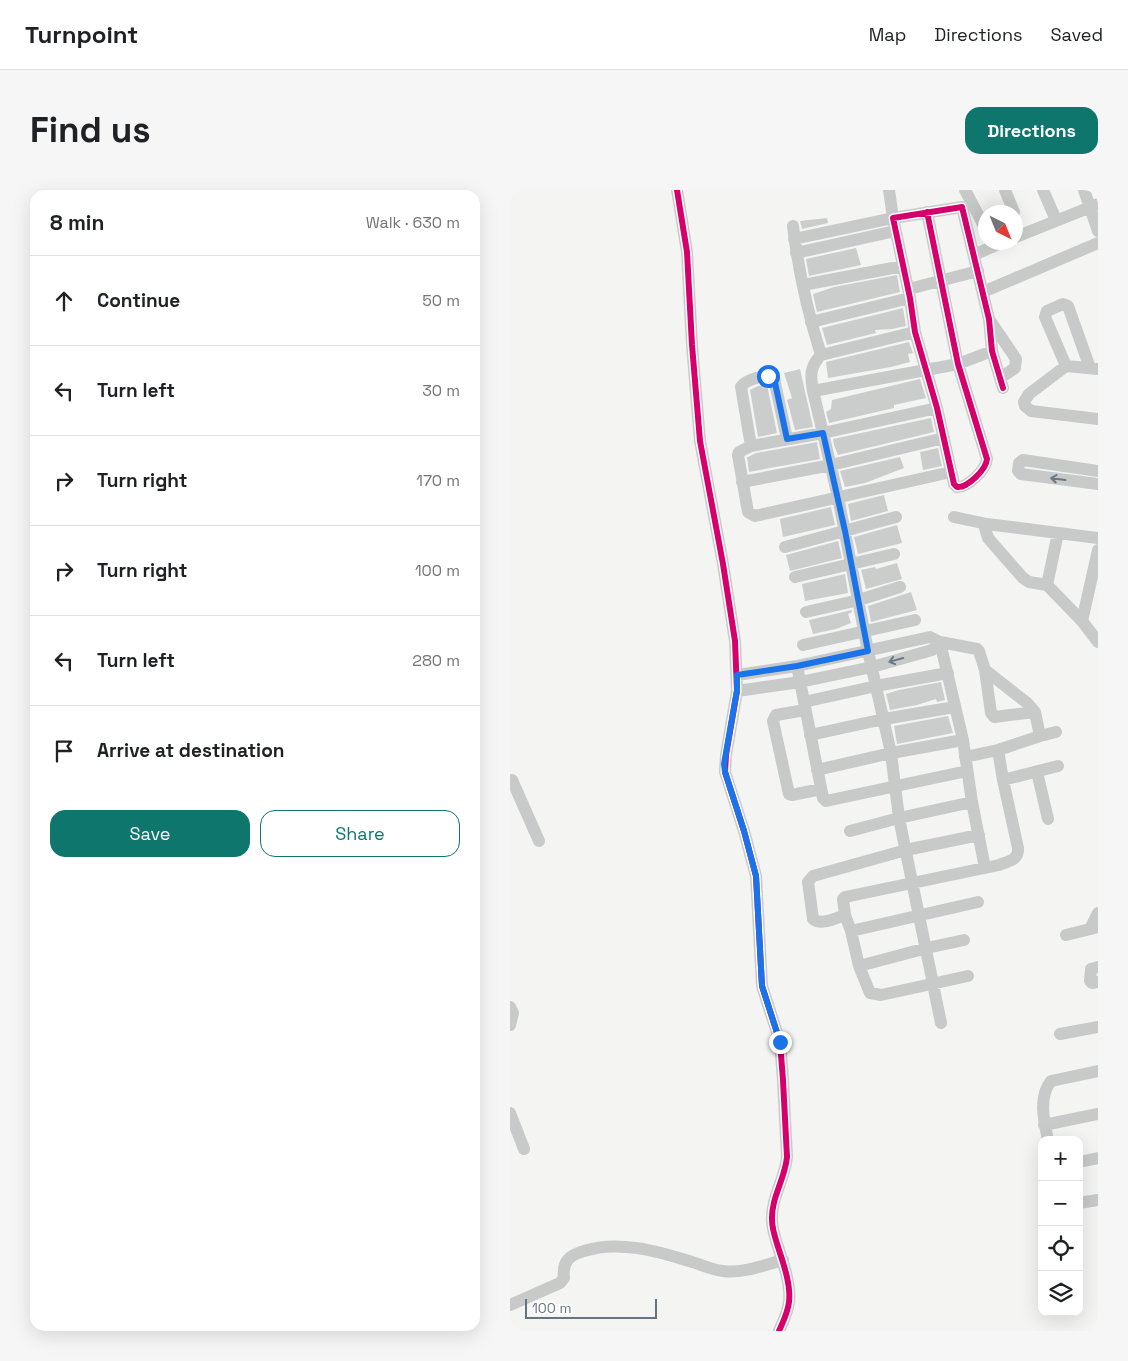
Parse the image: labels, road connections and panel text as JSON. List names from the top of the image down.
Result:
{
  "scale_bar": "100 m",
  "north": "bottom right",
  "page": {
    "header": "Turnpoint",
    "nav": ["Map", "Directions", "Saved"],
    "buttons": [
      "Directions",
      ["Save", "Share"]
    ],
    "title": "Find us",
    "heading": ["8 min", "Walk · 630 m"],
    "list": [
      ["Continue", "50 m"],
      ["Turn left", "30 m"],
      ["Turn right", "170 m"],
      ["Turn right", "100 m"],
      ["Turn left", "280 m"],
      "Arrive at destination"
    ],
    "map_buttons": ["+", "−"],
    "scale": "100 m"
  }
}
